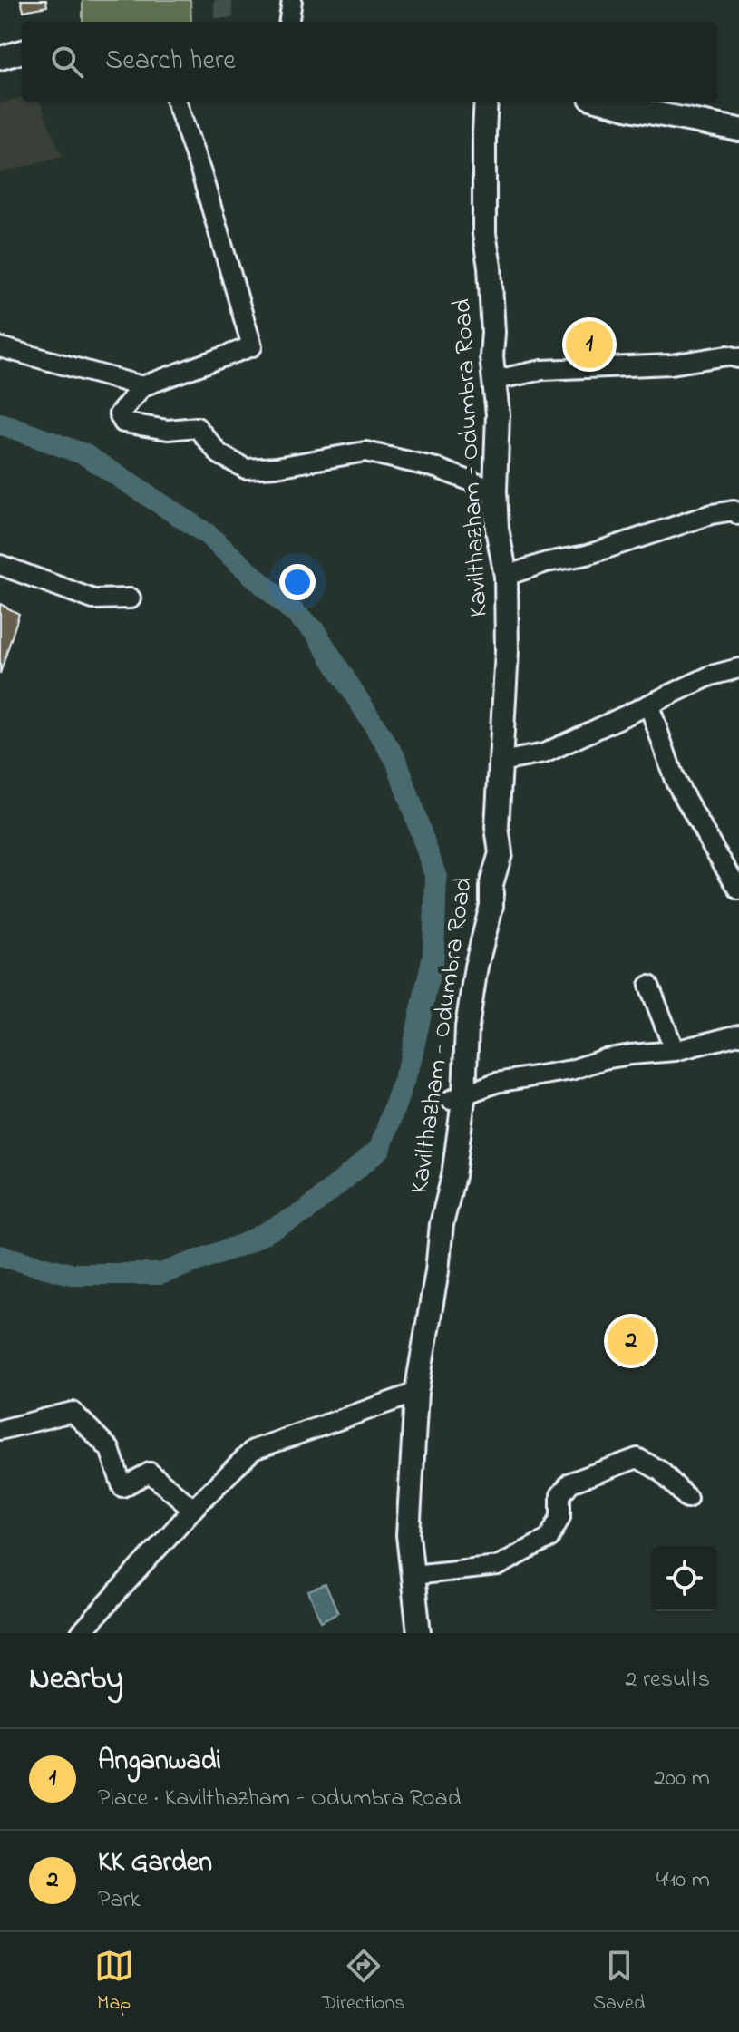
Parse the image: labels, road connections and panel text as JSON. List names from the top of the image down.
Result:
{
  "streets": {
    "main road": ["Kavilthazham - Odumbra Road"]
  },
  "page": {
    "search": "Search here",
    "pins": ["1", "2"],
    "heading": ["Nearby", "2 results"],
    "list": [
      {
        "mark": "1",
        "name": "Anganwadi",
        "note": "Place · Kavilthazham - Odumbra Road",
        "value": "200 m"
      },
      {
        "mark": "2",
        "name": "KK Garden",
        "note": "Park",
        "value": "440 m"
      }
    ],
    "nav": ["Map", "Directions", "Saved"]
  }
}
